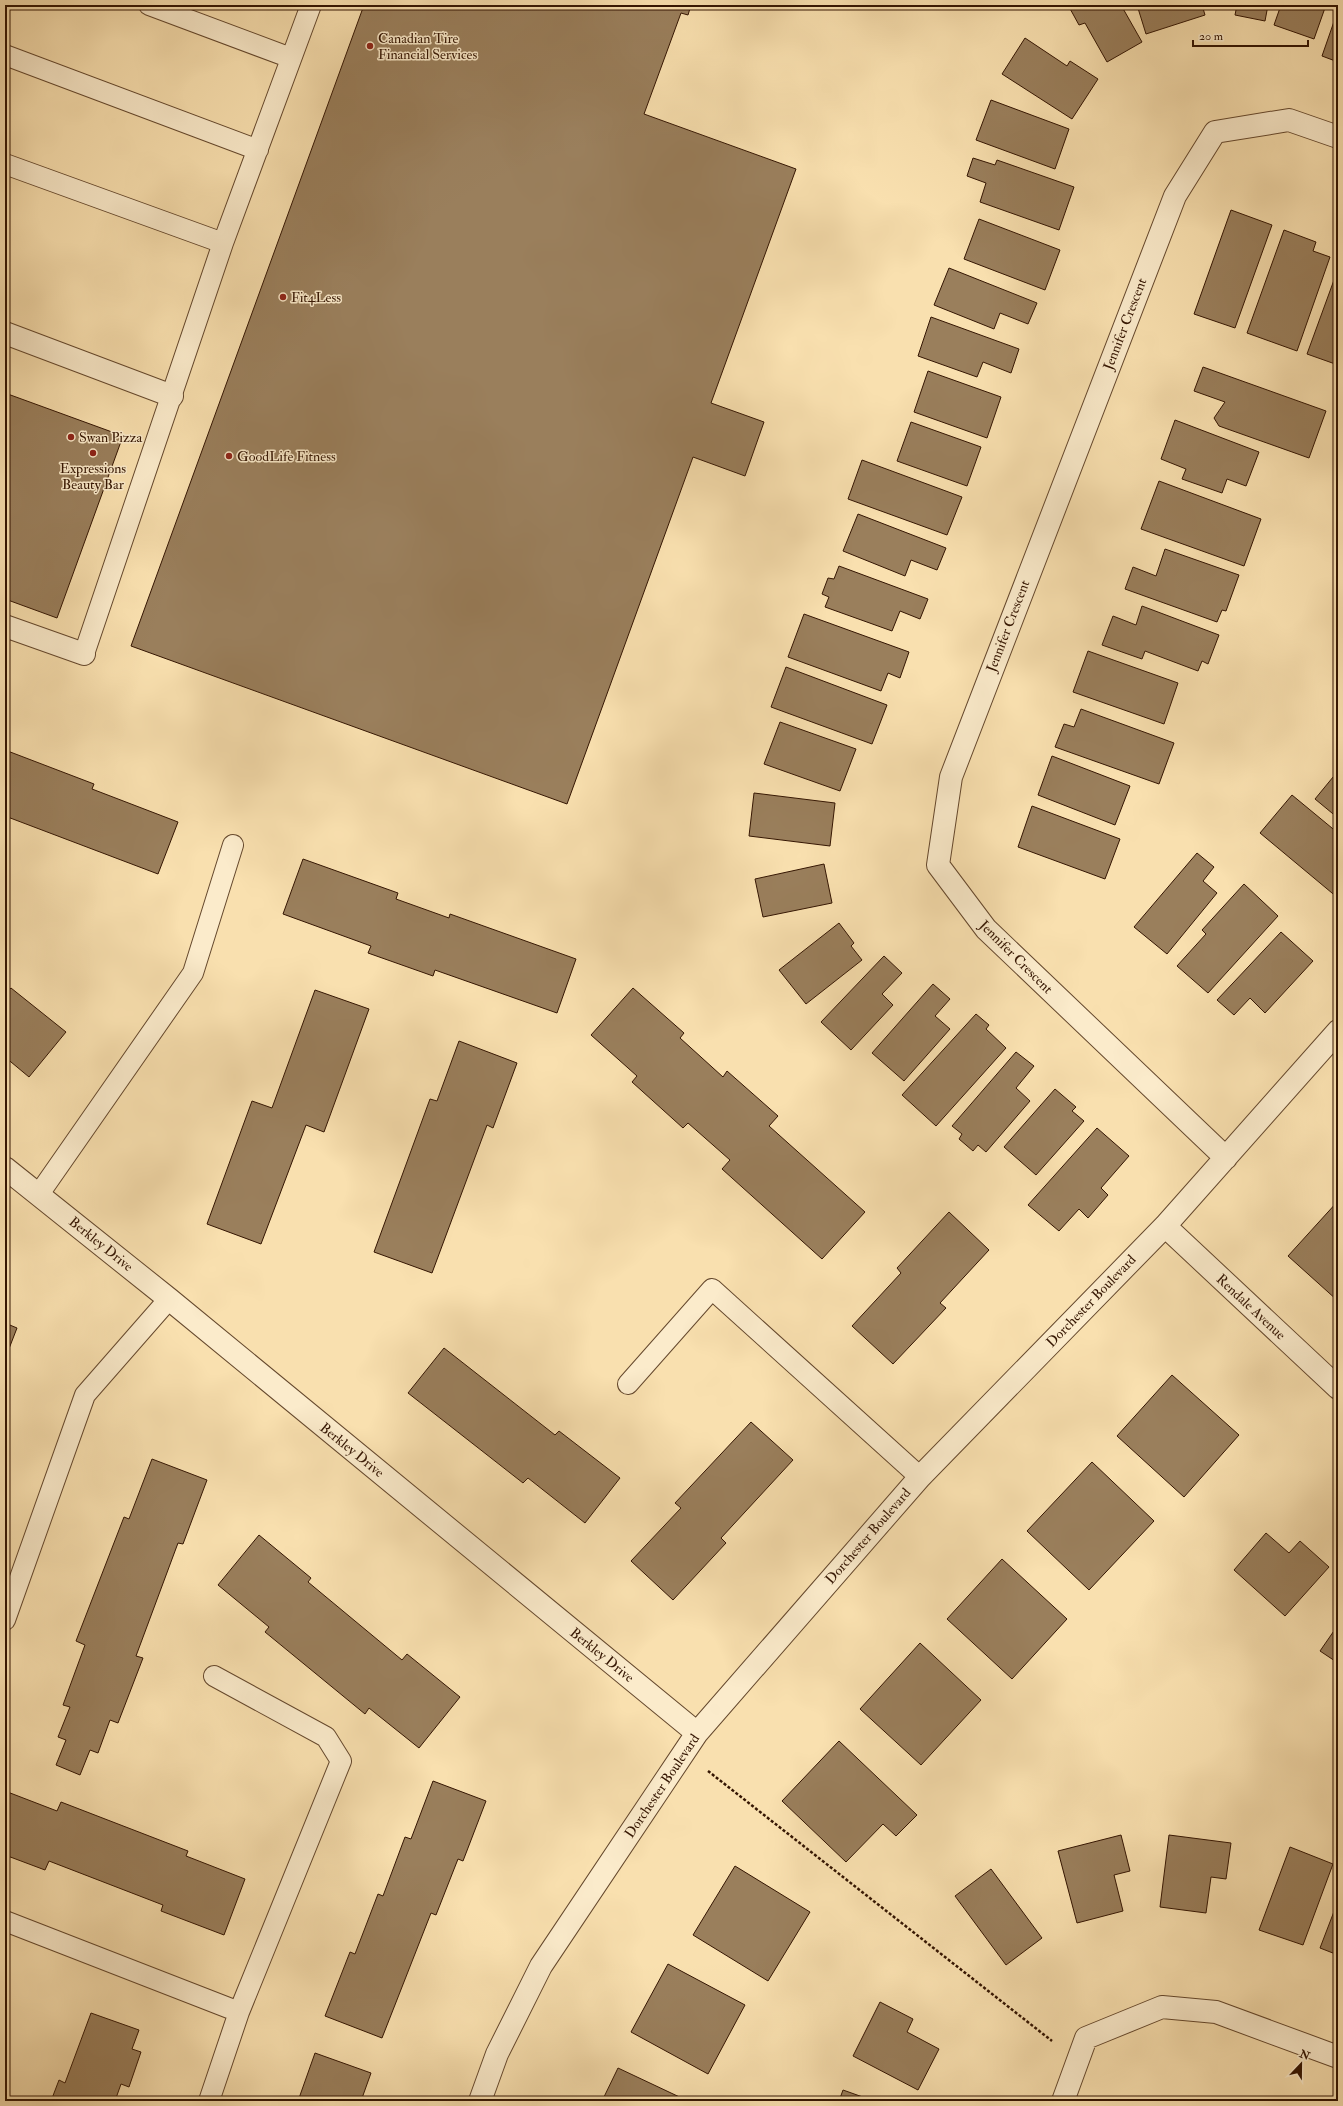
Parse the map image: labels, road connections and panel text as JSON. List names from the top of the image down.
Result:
{
  "streets": {
    "street": [
      "Jennifer Crescent",
      "Berkley Drive",
      "Dorchester Boulevard",
      "Rendale Avenue"
    ]
  },
  "crossings": [
    ["Jennifer Crescent", "Dorchester Boulevard"],
    ["Berkley Drive", "Dorchester Boulevard"],
    ["Dorchester Boulevard", "Rendale Avenue"]
  ],
  "places": [
    "Canadian Tire Financial Services",
    "Fit4Less",
    "Swan Pizza",
    "Expressions Beauty Bar",
    "GoodLife Fitness"
  ],
  "scale_bar": "20 m",
  "north": "top"
}
